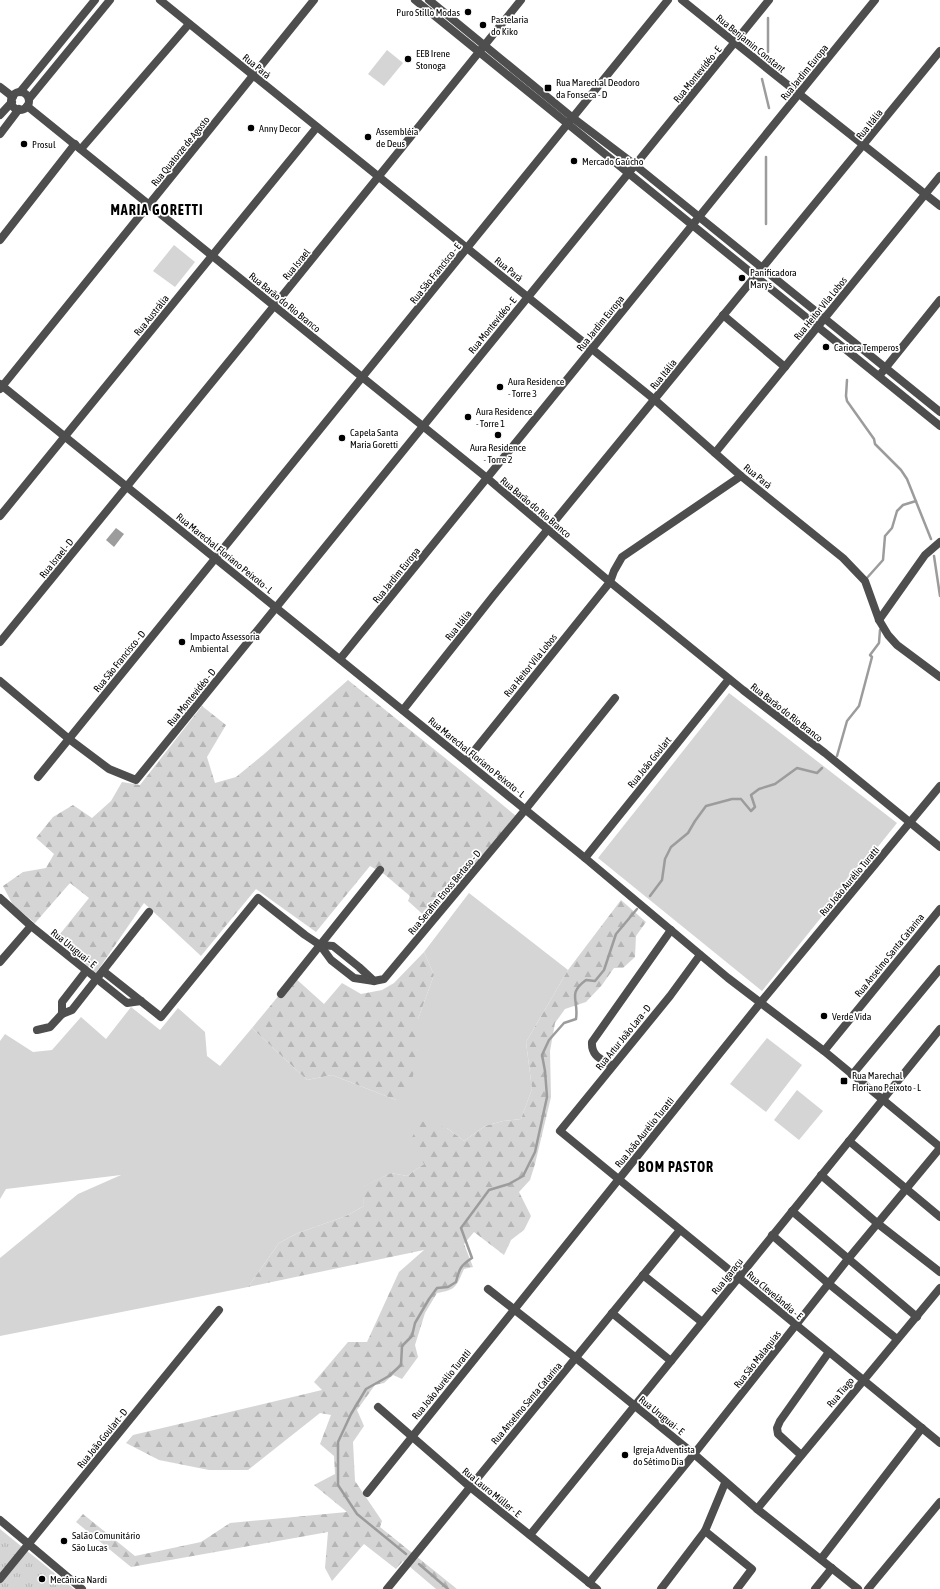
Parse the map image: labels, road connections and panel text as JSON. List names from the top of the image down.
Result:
{
  "streets": {
    "street": [
      "Rua Benjamin Constant",
      "Rua Pará",
      "Rua Jardim Europa",
      "Rua Montevidéo - E",
      "Rua Itália",
      "Rua Quatorze de Agosto",
      "Rua Israel",
      "Rua São Francisco - E",
      "Rua Barão do Rio Branco",
      "Rua Heitor Vila Lobos",
      "Rua Austrália",
      "Rua Marechal Floriano Peixoto - L",
      "Rua Israel - D",
      "Rua São Francisco - D",
      "Rua Montevidéo - D",
      "Rua João Goulart",
      "Rua João Aurélio Turatti",
      "Rua Serafim Enoss Bertaso - D",
      "Rua Uruguai - E",
      "Rua Anselmo Santa Catarina",
      "Rua Artur João Lara - D",
      "Rua Igaraçu",
      "Rua Clevelândia - E",
      "Rua São Malaquias",
      "Rua Tiago",
      "Rua João Goulart - D",
      "Rua Lauro Müller - E"
    ]
  },
  "crossings": [
    ["Rua Benjamin Constant", "Rua Jardim Europa"],
    ["Rua Benjamin Constant", "Rua Montevidéo - E"],
    ["Rua Benjamin Constant", "Rua Itália"],
    ["Rua Benjamin Constant", "Rua Heitor Vila Lobos"],
    ["Rua Pará", "Rua Jardim Europa"],
    ["Rua Pará", "Rua Montevidéo - E"],
    ["Rua Pará", "Rua Itália"],
    ["Rua Pará", "Rua Quatorze de Agosto"],
    ["Rua Pará", "Rua Israel"],
    ["Rua Pará", "Rua São Francisco - E"],
    ["Rua Pará", "Rua Heitor Vila Lobos"],
    ["Rua Pará", "Rua Austrália"],
    ["Rua Jardim Europa", "Rua Barão do Rio Branco"],
    ["Rua Jardim Europa", "Rua Marechal Floriano Peixoto - L"],
    ["Rua Montevidéo - E", "Rua Barão do Rio Branco"],
    ["Rua Montevidéo - E", "Rua Marechal Floriano Peixoto - L"],
    ["Rua Montevidéo - E", "Rua Montevidéo - D"],
    ["Rua Itália", "Rua Barão do Rio Branco"],
    ["Rua Itália", "Rua Marechal Floriano Peixoto - L"],
    ["Rua Quatorze de Agosto", "Rua Barão do Rio Branco"],
    ["Rua Quatorze de Agosto", "Rua Marechal Floriano Peixoto - L"],
    ["Rua Israel", "Rua Barão do Rio Branco"],
    ["Rua Israel", "Rua Marechal Floriano Peixoto - L"],
    ["Rua Israel", "Rua Israel - D"],
    ["Rua São Francisco - E", "Rua Barão do Rio Branco"],
    ["Rua São Francisco - E", "Rua Marechal Floriano Peixoto - L"],
    ["Rua São Francisco - E", "Rua São Francisco - D"],
    ["Rua Barão do Rio Branco", "Rua Heitor Vila Lobos"],
    ["Rua Barão do Rio Branco", "Rua Austrália"],
    ["Rua Barão do Rio Branco", "Rua João Goulart"],
    ["Rua Barão do Rio Branco", "Rua João Aurélio Turatti"],
    ["Rua Heitor Vila Lobos", "Rua Marechal Floriano Peixoto - L"],
    ["Rua Austrália", "Rua Marechal Floriano Peixoto - L"],
    ["Rua Marechal Floriano Peixoto - L", "Rua Israel - D"],
    ["Rua Marechal Floriano Peixoto - L", "Rua São Francisco - D"],
    ["Rua Marechal Floriano Peixoto - L", "Rua Montevidéo - D"],
    ["Rua Marechal Floriano Peixoto - L", "Rua João Goulart"],
    ["Rua Marechal Floriano Peixoto - L", "Rua João Aurélio Turatti"],
    ["Rua Marechal Floriano Peixoto - L", "Rua Serafim Enoss Bertaso - D"],
    ["Rua Marechal Floriano Peixoto - L", "Rua Anselmo Santa Catarina"],
    ["Rua Marechal Floriano Peixoto - L", "Rua Artur João Lara - D"],
    ["Rua Marechal Floriano Peixoto - L", "Rua Igaraçu"],
    ["Rua Marechal Floriano Peixoto - L", "Rua São Malaquias"],
    ["Rua São Francisco - D", "Rua Montevidéo - D"],
    ["Rua João Aurélio Turatti", "Rua Uruguai - E"],
    ["Rua João Aurélio Turatti", "Rua Clevelândia - E"],
    ["Rua João Aurélio Turatti", "Rua Lauro Müller - E"],
    ["Rua Uruguai - E", "Rua Anselmo Santa Catarina"],
    ["Rua Uruguai - E", "Rua Igaraçu"],
    ["Rua Uruguai - E", "Rua São Malaquias"],
    ["Rua Uruguai - E", "Rua Tiago"],
    ["Rua Anselmo Santa Catarina", "Rua Clevelândia - E"],
    ["Rua Anselmo Santa Catarina", "Rua Lauro Müller - E"],
    ["Rua Artur João Lara - D", "Rua Clevelândia - E"],
    ["Rua Igaraçu", "Rua Clevelândia - E"],
    ["Rua Igaraçu", "Rua Lauro Müller - E"],
    ["Rua Clevelândia - E", "Rua São Malaquias"],
    ["Rua Clevelândia - E", "Rua Tiago"],
    ["Rua São Malaquias", "Rua Lauro Müller - E"]
  ],
  "districts": ["MARIA GORETTI", "BOM PASTOR"],
  "places": {
    "other": [
      "Puro Stillo Modas",
      "Pastelaria do Kiko",
      "EEB Irene Stonoga",
      "Anny Decor",
      "Assembléia de Deus",
      "Prosul",
      "Mercado Gaúcho",
      "Panificadora Marys",
      "Carioca Temperos",
      "Aura Residence - Torre 3",
      "Aura Residence - Torre 1",
      "Aura Residence - Torre 2",
      "Capela Santa Maria Goretti",
      "Impacto Assessoria Ambiental",
      "Verde Vida",
      "Igreja Adventista do Sétimo Dia",
      "Salão Comunitário São Lucas",
      "Mecânica Nardi"
    ],
    "transit": ["Rua Marechal Deodoro da Fonseca - D", "Rua Marechal Floriano Peixoto - L"]
  }
}
